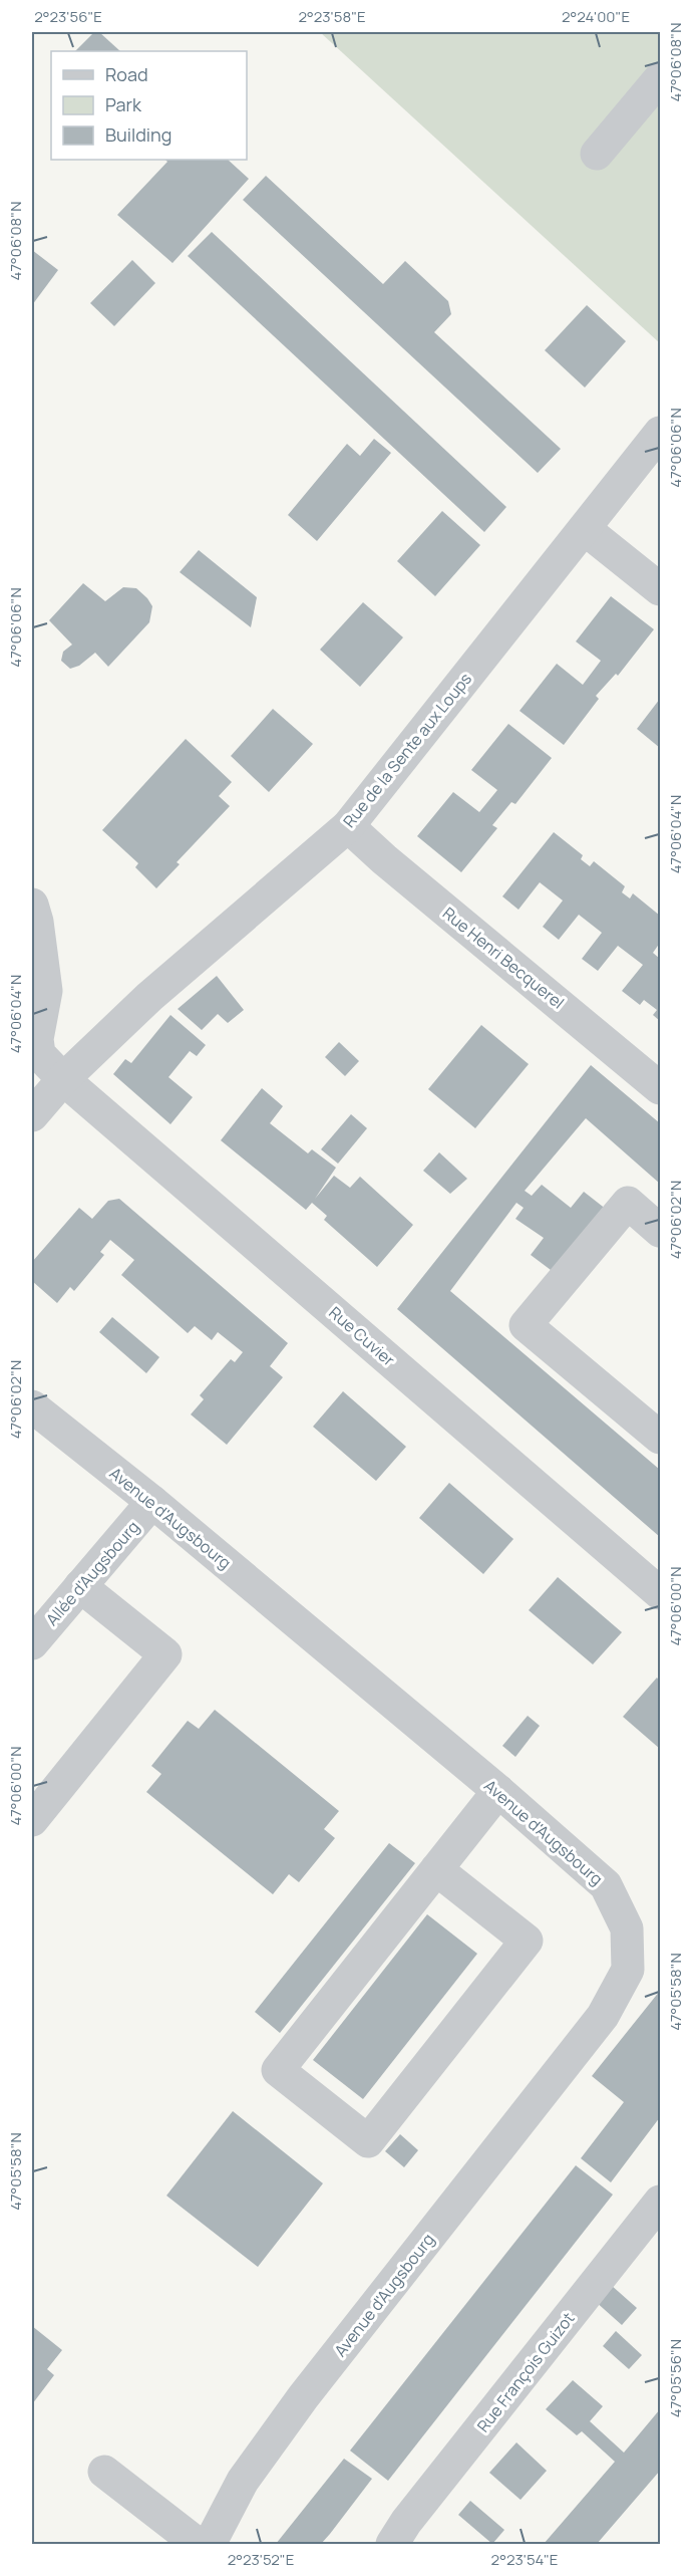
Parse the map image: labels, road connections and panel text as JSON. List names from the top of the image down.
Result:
{
  "streets": {
    "street": [
      "Rue de la Sente aux Loups",
      "Rue Henri Becquerel",
      "Rue Cuvier",
      "Avenue d'Augsbourg",
      "Allée d'Augsbourg",
      "Rue François Guizot"
    ]
  },
  "crossings": [
    ["Rue de la Sente aux Loups", "Rue Henri Becquerel"],
    ["Rue de la Sente aux Loups", "Rue Cuvier"],
    ["Avenue d'Augsbourg", "Allée d'Augsbourg"]
  ],
  "legend": ["Road", "Park", "Building"],
  "coordinates": [
    "2°23'56\"E",
    "2°23'58\"E",
    "2°24'00\"E",
    "47°06'08\"N",
    "47°06'06\"N",
    "47°06'04\"N",
    "47°06'02\"N",
    "47°06'00\"N",
    "47°05'58\"N",
    "47°05'56\"N",
    "2°23'52\"E",
    "2°23'54\"E"
  ]
}
